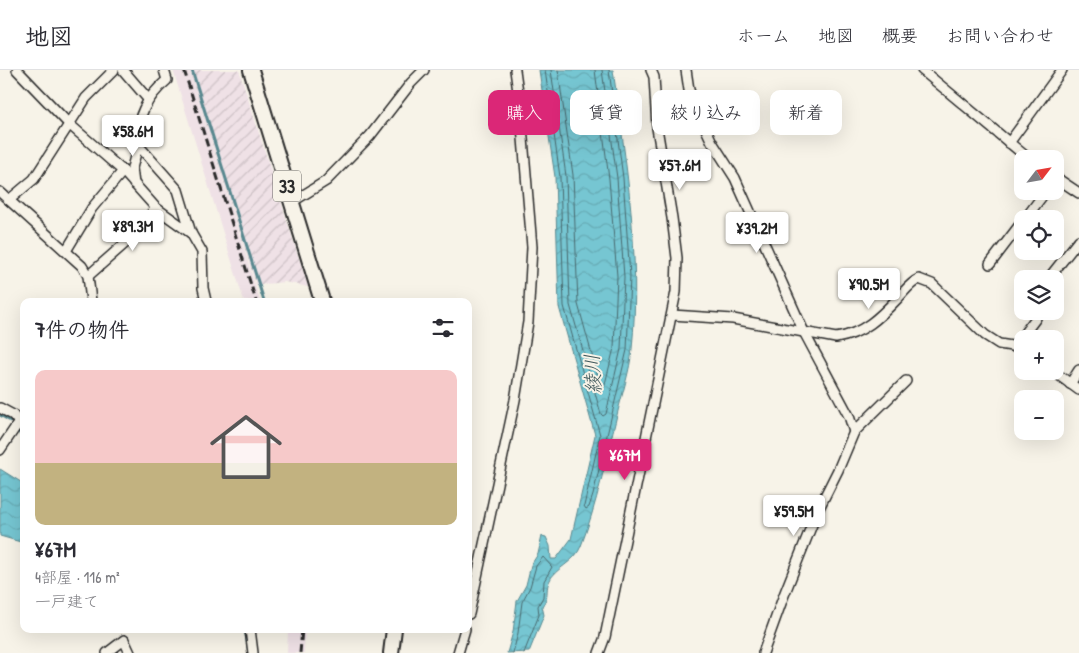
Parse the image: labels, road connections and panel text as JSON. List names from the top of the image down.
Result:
{
  "streets": {
    "main road": ["33"]
  },
  "water": ["綾川"],
  "north": "top right",
  "page": {
    "header": "地図",
    "nav": [
      "ホーム",
      "地図",
      "概要",
      "お問い合わせ"
    ],
    "chip": [
      "購入",
      "賃貸",
      "絞り込み",
      "新着"
    ],
    "price": [
      "¥58.6M",
      "¥57.6M",
      "¥89.3M",
      "¥39.2M",
      "¥90.5M",
      "¥67M",
      "¥59.5M"
    ],
    "map_buttons": ["+", "−"],
    "heading": "7件の物件",
    "list": [
      {
        "name": "¥67M",
        "note": "4部屋 · 116 m² · 一戸建て"
      }
    ]
  }
}
